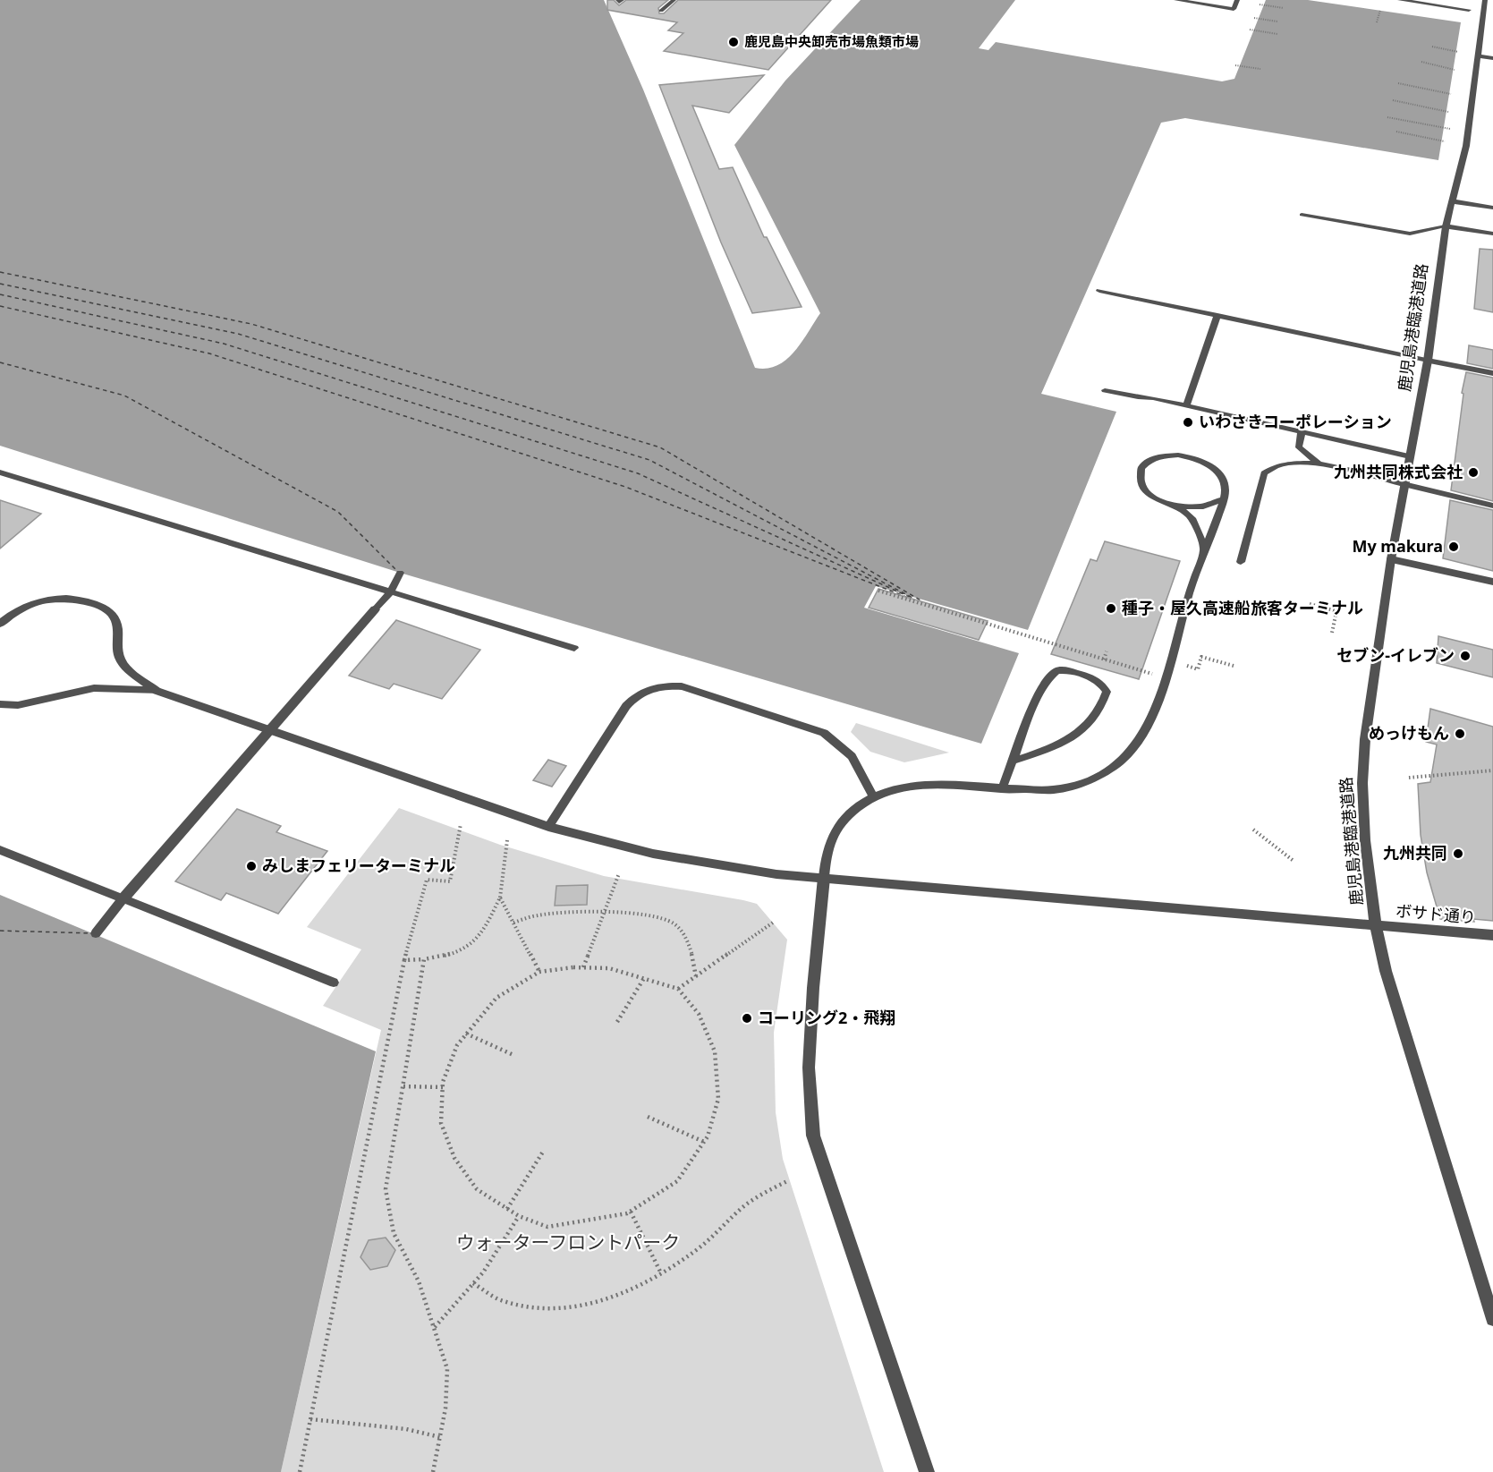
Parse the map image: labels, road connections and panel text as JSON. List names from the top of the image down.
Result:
{
  "streets": {
    "street": ["鹿児島港臨港道路", "ボサド通り"]
  },
  "crossings": [
    ["鹿児島港臨港道路", "ボサド通り"]
  ],
  "parks": ["ウォーターフロントパーク"],
  "places": [
    "鹿児島中央卸売市場魚類市場",
    "いわさきコーポレーション",
    "九州共同株式会社",
    "My makura",
    "種子・屋久高速船旅客ターミナル",
    "セブン-イレブン",
    "めっけもん",
    "九州共同",
    "みしまフェリーターミナル",
    "コーリング2・飛翔"
  ]
}
